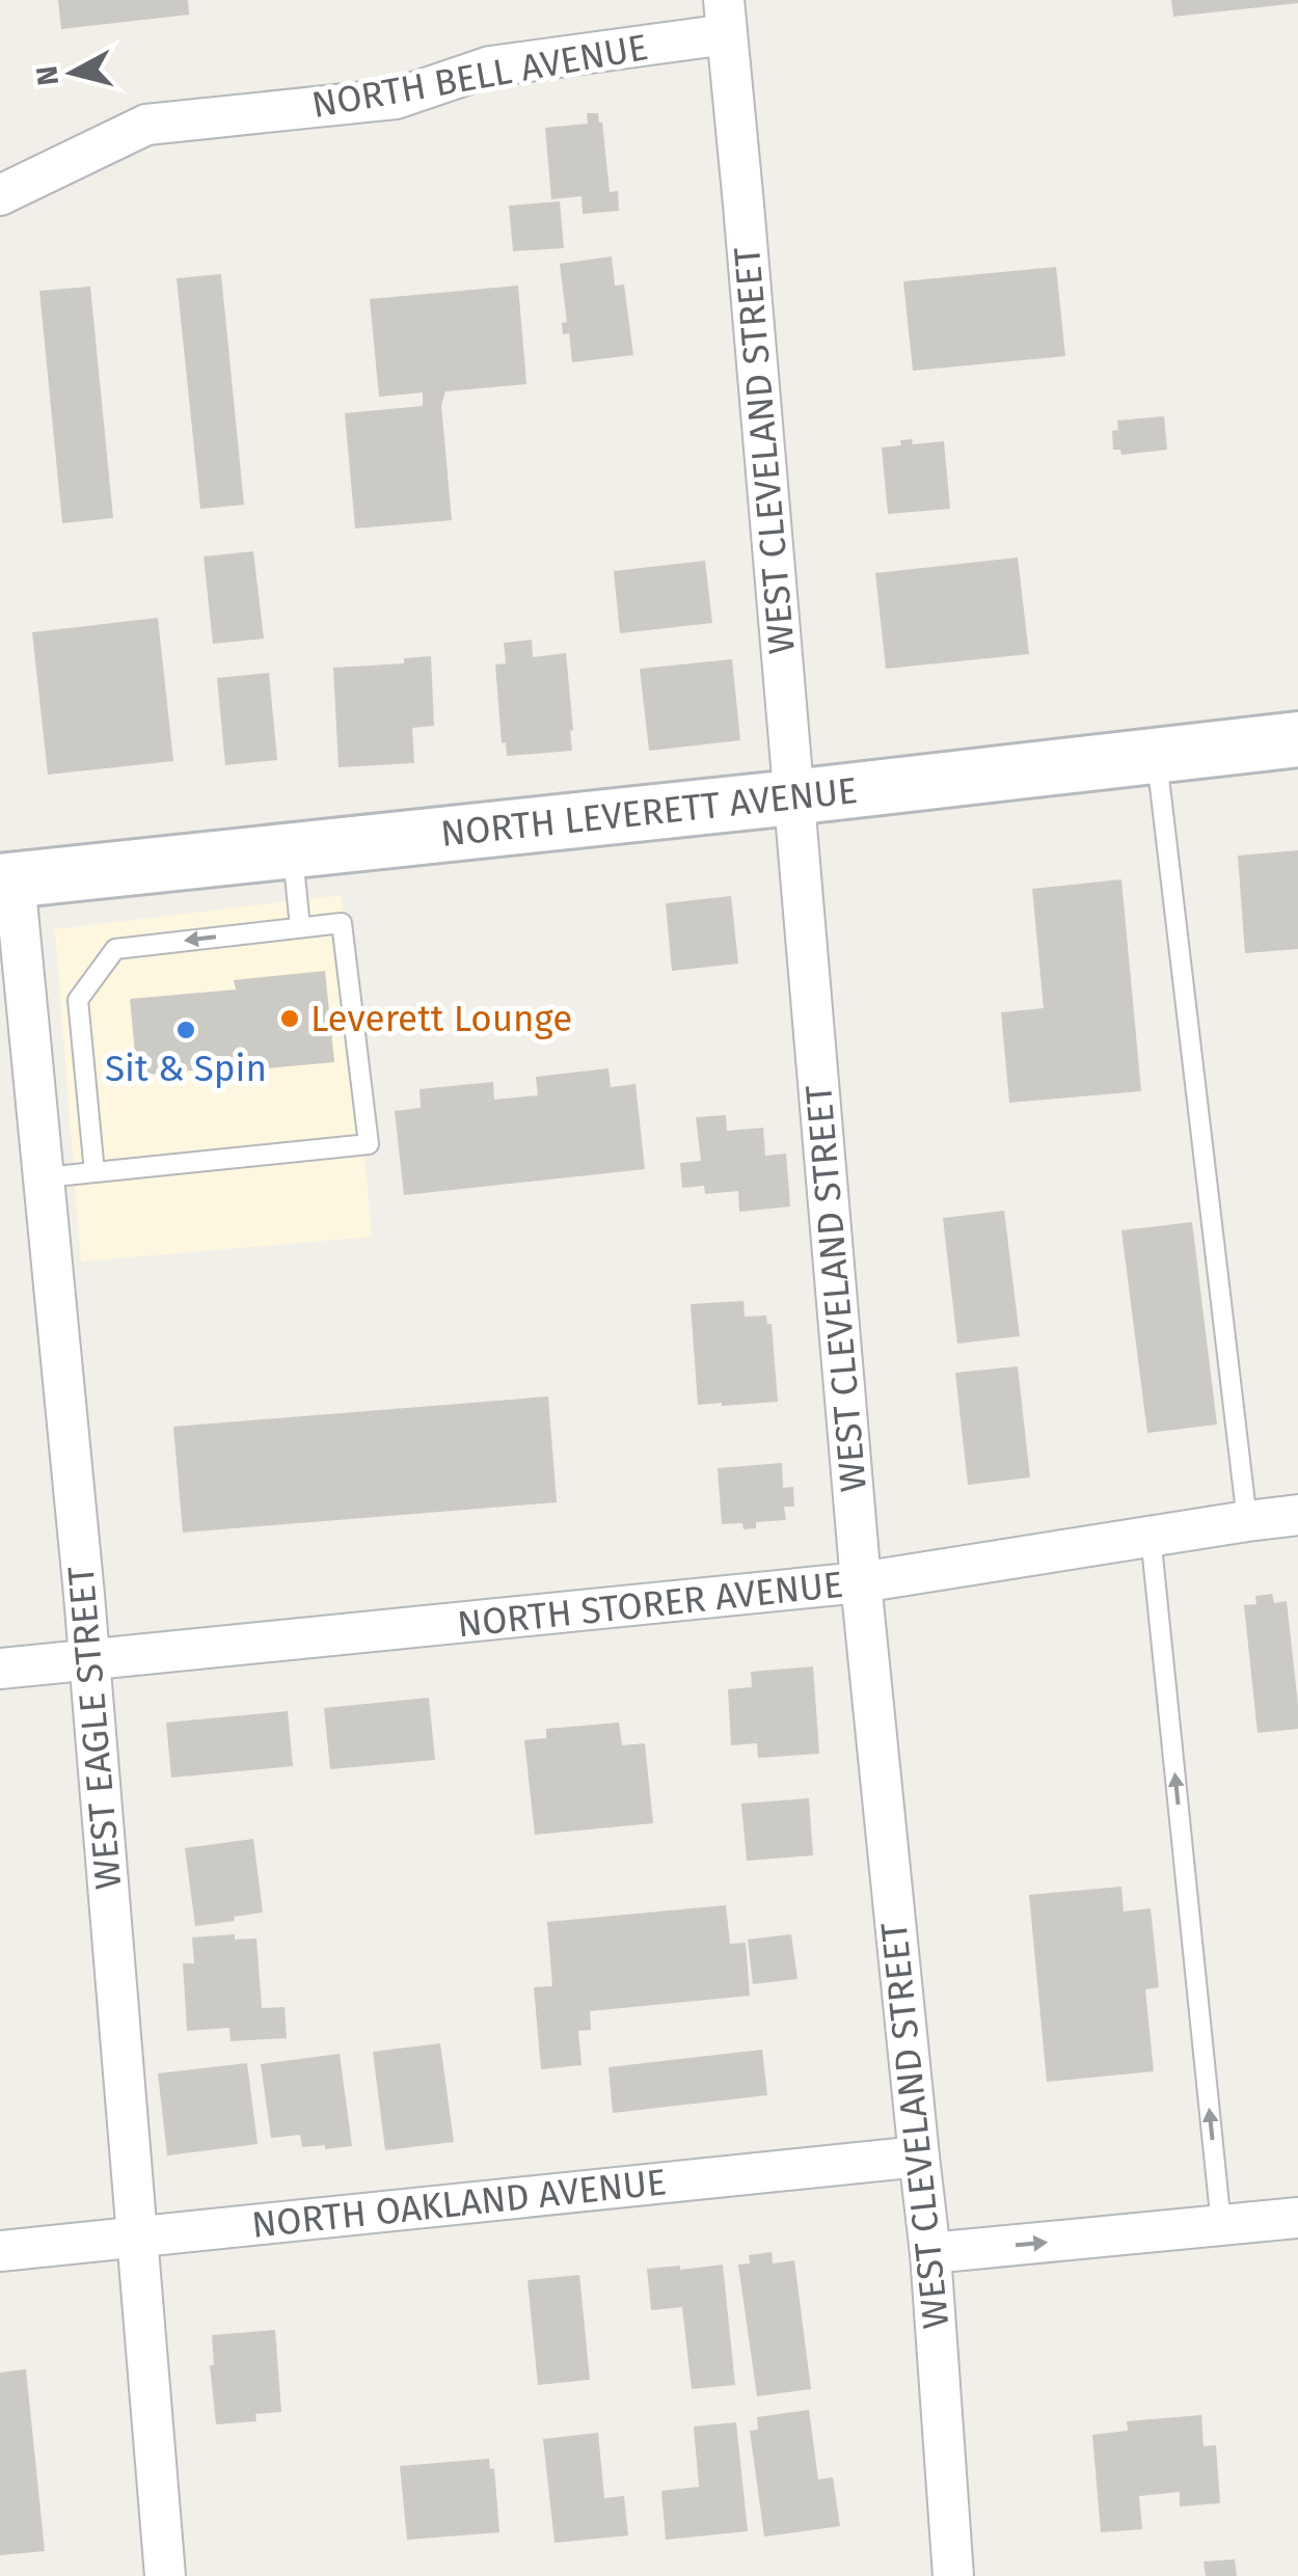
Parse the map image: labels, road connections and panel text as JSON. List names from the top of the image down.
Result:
{
  "streets": {
    "street": [
      "NORTH BELL AVENUE",
      "WEST CLEVELAND STREET",
      "NORTH LEVERETT AVENUE",
      "NORTH STORER AVENUE",
      "WEST EAGLE STREET",
      "NORTH OAKLAND AVENUE"
    ]
  },
  "crossings": [
    ["NORTH BELL AVENUE", "WEST CLEVELAND STREET"],
    ["WEST CLEVELAND STREET", "NORTH LEVERETT AVENUE"],
    ["WEST CLEVELAND STREET", "NORTH STORER AVENUE"],
    ["WEST CLEVELAND STREET", "NORTH OAKLAND AVENUE"],
    ["NORTH LEVERETT AVENUE", "WEST EAGLE STREET"],
    ["NORTH STORER AVENUE", "WEST EAGLE STREET"],
    ["WEST EAGLE STREET", "NORTH OAKLAND AVENUE"]
  ],
  "places": ["Leverett Lounge", "Sit & Spin"],
  "north": "left"
}
